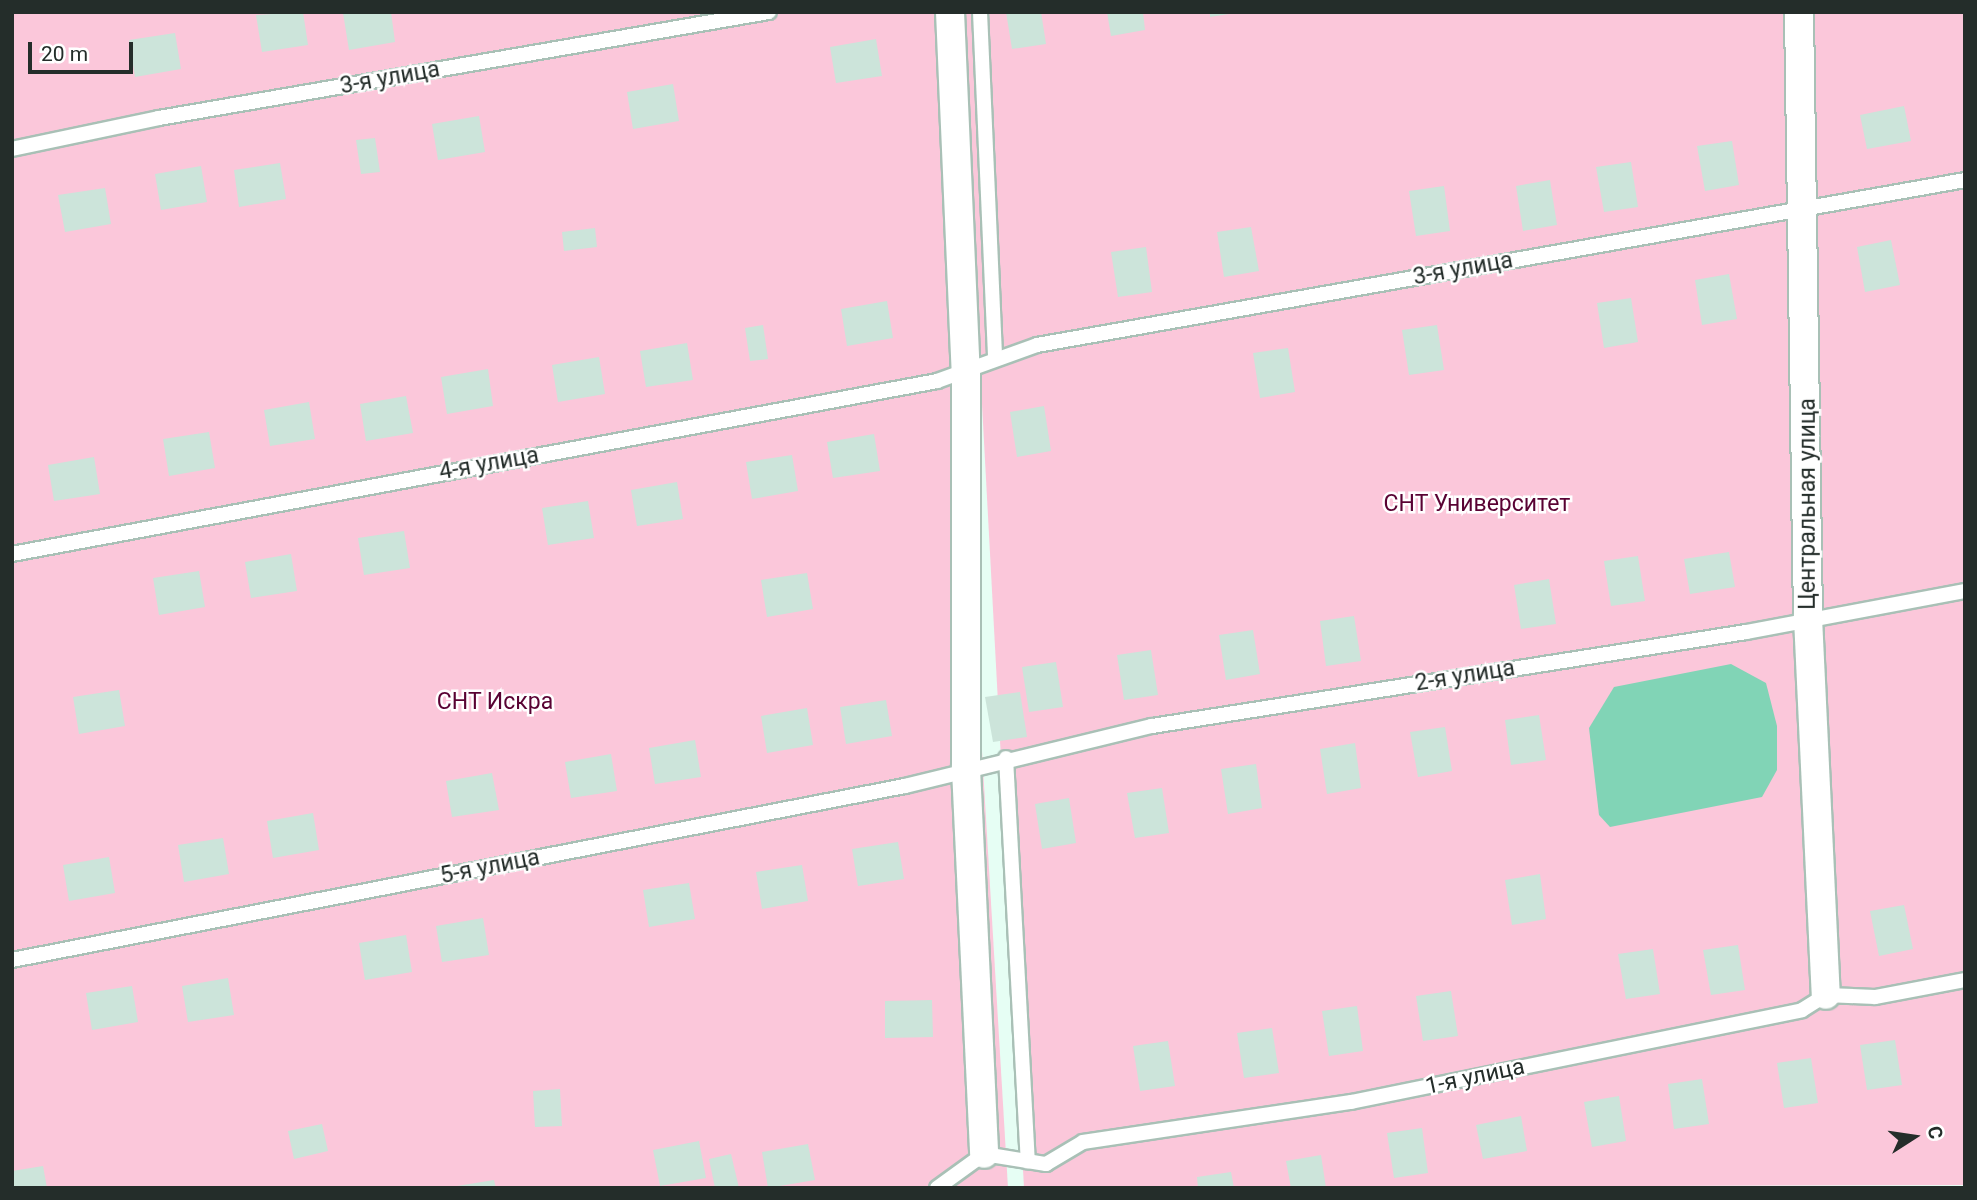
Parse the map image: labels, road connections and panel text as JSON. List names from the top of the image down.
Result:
{
  "streets": {
    "street": ["Центральная улица"],
    "lane": [
      "3-я улица",
      "4-я улица",
      "2-я улица",
      "5-я улица",
      "1-я улица"
    ]
  },
  "crossings": [
    ["3-я улица", "4-я улица"],
    ["3-я улица", "Центральная улица"],
    ["Центральная улица", "2-я улица"],
    ["Центральная улица", "1-я улица"],
    ["2-я улица", "5-я улица"]
  ],
  "parks": ["СНТ Университет", "СНТ Искра"],
  "scale_bar": "20 m",
  "north": "right"
}
